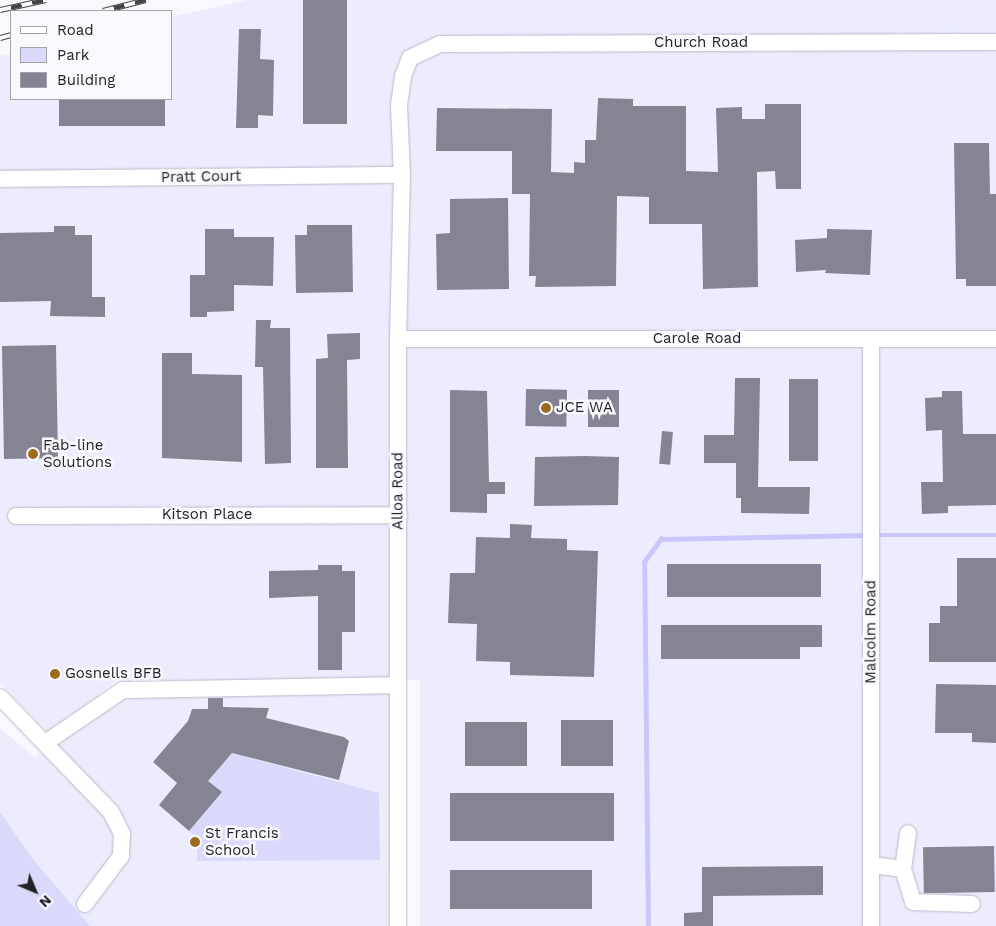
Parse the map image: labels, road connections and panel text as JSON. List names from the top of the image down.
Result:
{
  "streets": {
    "street": [
      "Church Road",
      "Pratt Court",
      "Carole Road",
      "Alloa Road",
      "Kitson Place",
      "Malcolm Road"
    ]
  },
  "crossings": [
    ["Church Road", "Alloa Road"],
    ["Pratt Court", "Alloa Road"],
    ["Carole Road", "Alloa Road"],
    ["Carole Road", "Malcolm Road"],
    ["Alloa Road", "Kitson Place"]
  ],
  "places": [
    "JCE WA",
    "Fab-line Solutions",
    "Gosnells BFB",
    "St Francis School"
  ],
  "legend": ["Road", "Park", "Building"],
  "north": "bottom right"
}
